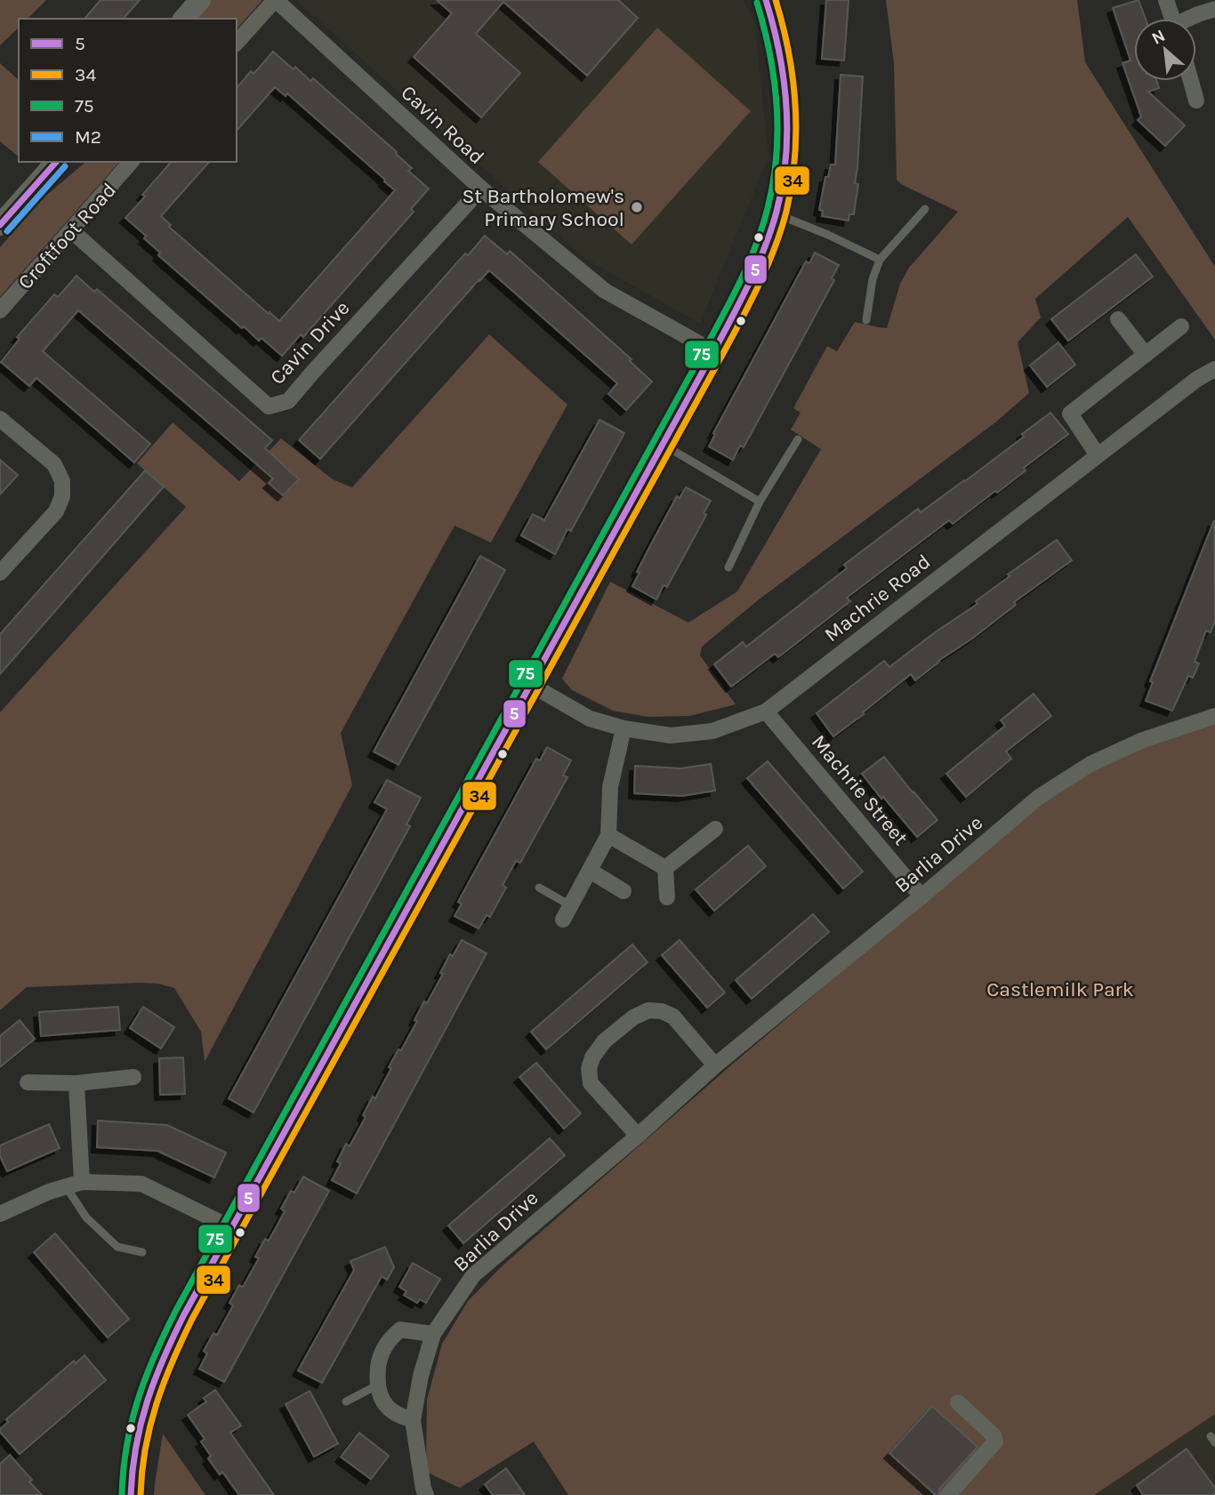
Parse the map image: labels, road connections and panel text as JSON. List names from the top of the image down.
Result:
{
  "streets": {
    "street": [
      "Cavin Road",
      "Croftfoot Road",
      "Cavin Drive",
      "Machrie Road",
      "Machrie Street",
      "Barlia Drive"
    ]
  },
  "crossings": [
    ["Cavin Road", "Cavin Drive"],
    ["Croftfoot Road", "Cavin Drive"],
    ["Machrie Road", "Machrie Street"],
    ["Machrie Street", "Barlia Drive"]
  ],
  "parks": ["Castlemilk Park"],
  "places": ["St Bartholomew's Primary School"],
  "lines": [
    "transit line 5",
    "transit line 34",
    "transit line 75",
    "transit line M2"
  ],
  "legend": [
    "5",
    "34",
    "75",
    "M2"
  ],
  "north": "top left"
}
